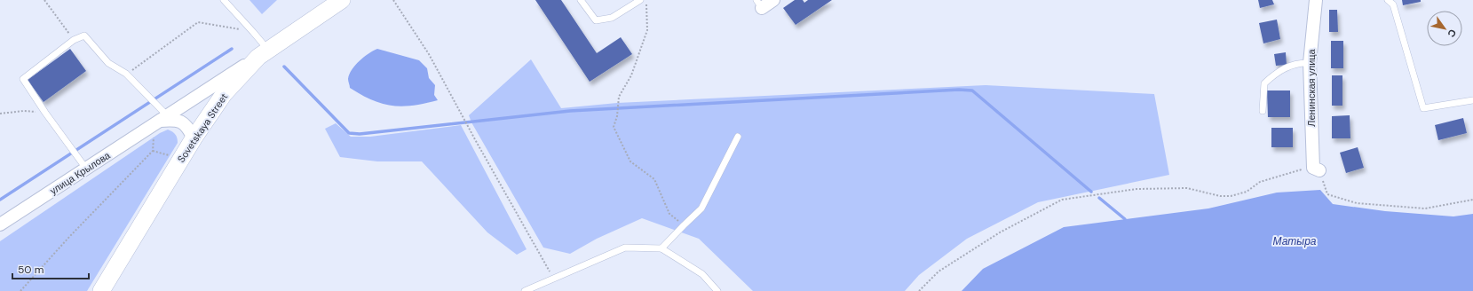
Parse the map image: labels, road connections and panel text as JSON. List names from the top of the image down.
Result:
{
  "streets": {
    "main road": ["Sovetskaya Street"],
    "street": ["Ленинская улица", "улица Крылова"]
  },
  "crossings": [
    ["Sovetskaya Street", "улица Крылова"]
  ],
  "water": ["Матыра"],
  "scale_bar": "50 m",
  "north": "bottom right"
}
